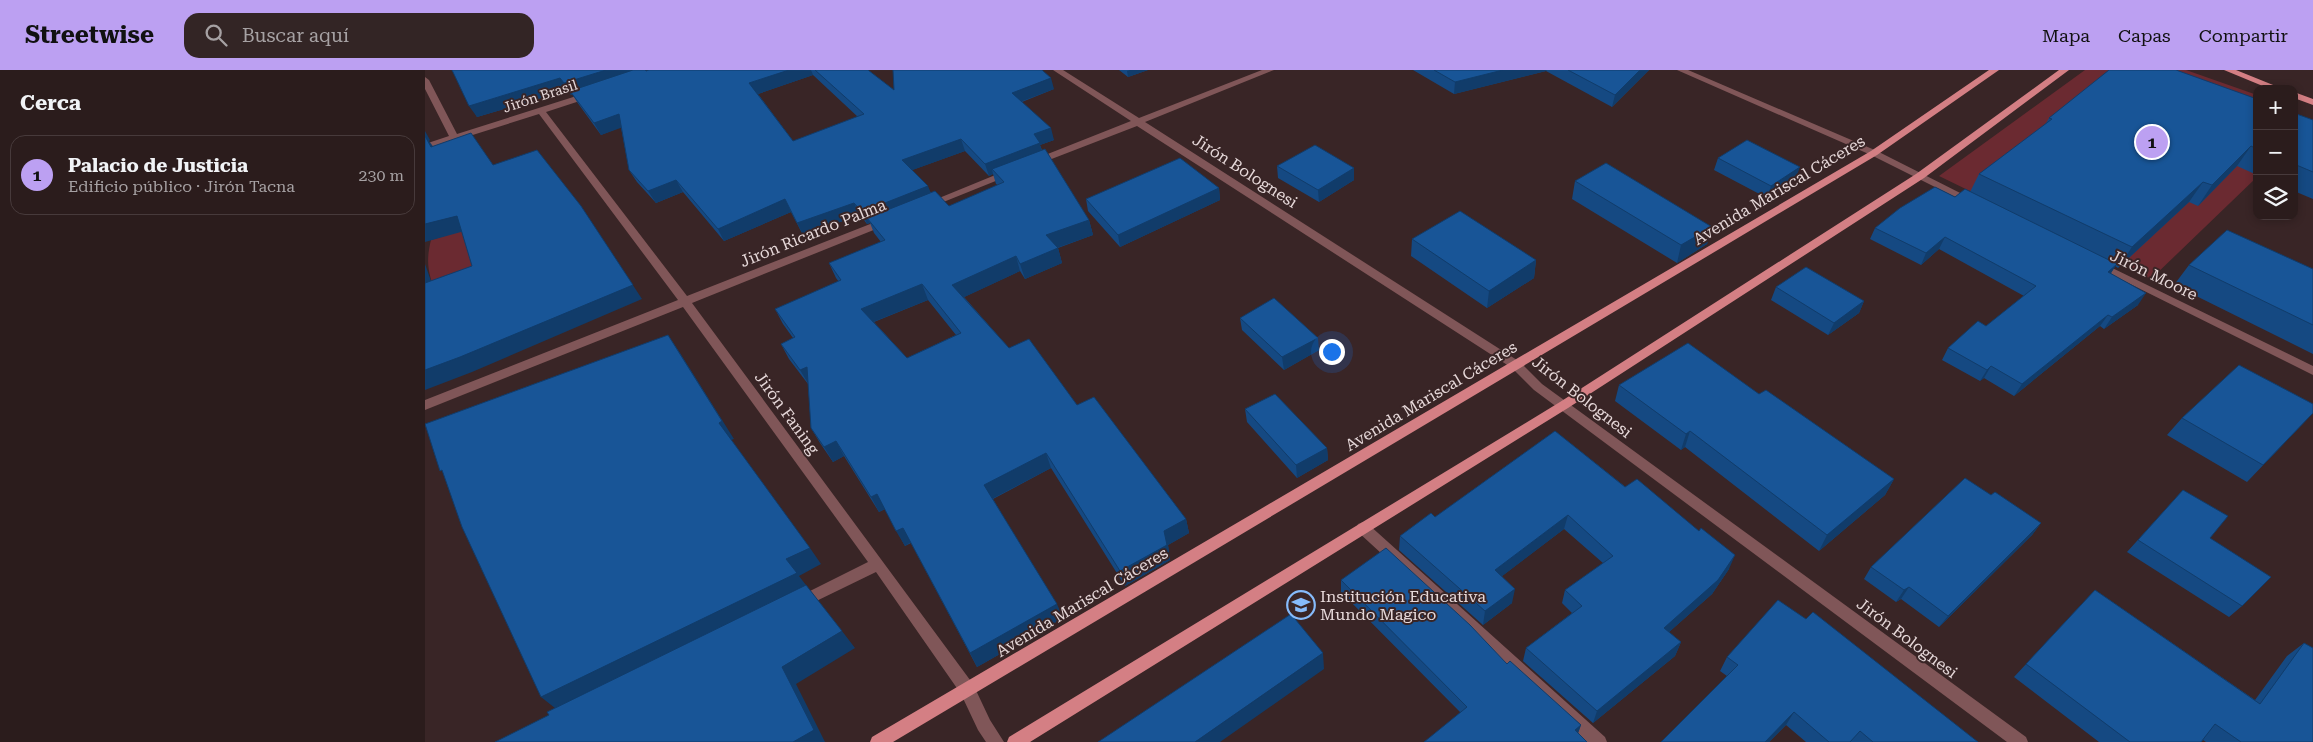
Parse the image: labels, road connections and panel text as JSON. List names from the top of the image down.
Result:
{
  "streets": {
    "main road": ["Avenida Mariscal Cáceres"],
    "street": [
      "Jirón Brasil",
      "Jirón Bolognesi",
      "Jirón Ricardo Palma",
      "Jirón Moore",
      "Jirón Faning"
    ]
  },
  "crossings": [
    ["Jirón Brasil", "Jirón Faning"],
    ["Jirón Bolognesi", "Avenida Mariscal Cáceres"],
    ["Avenida Mariscal Cáceres", "Jirón Faning"],
    ["Jirón Ricardo Palma", "Jirón Faning"]
  ],
  "places": {
    "school or university": ["Institución Educativa Mundo Magico"]
  },
  "page": {
    "header": "Streetwise",
    "search": "Buscar aquí",
    "nav": ["Mapa", "Capas", "Compartir"],
    "heading": "Cerca",
    "map_buttons": ["+", "−"],
    "pins": "1",
    "list": [
      {
        "mark": "1",
        "name": "Palacio de Justicia",
        "note": "Edificio público · Jirón Tacna",
        "value": "230 m"
      }
    ]
  }
}
